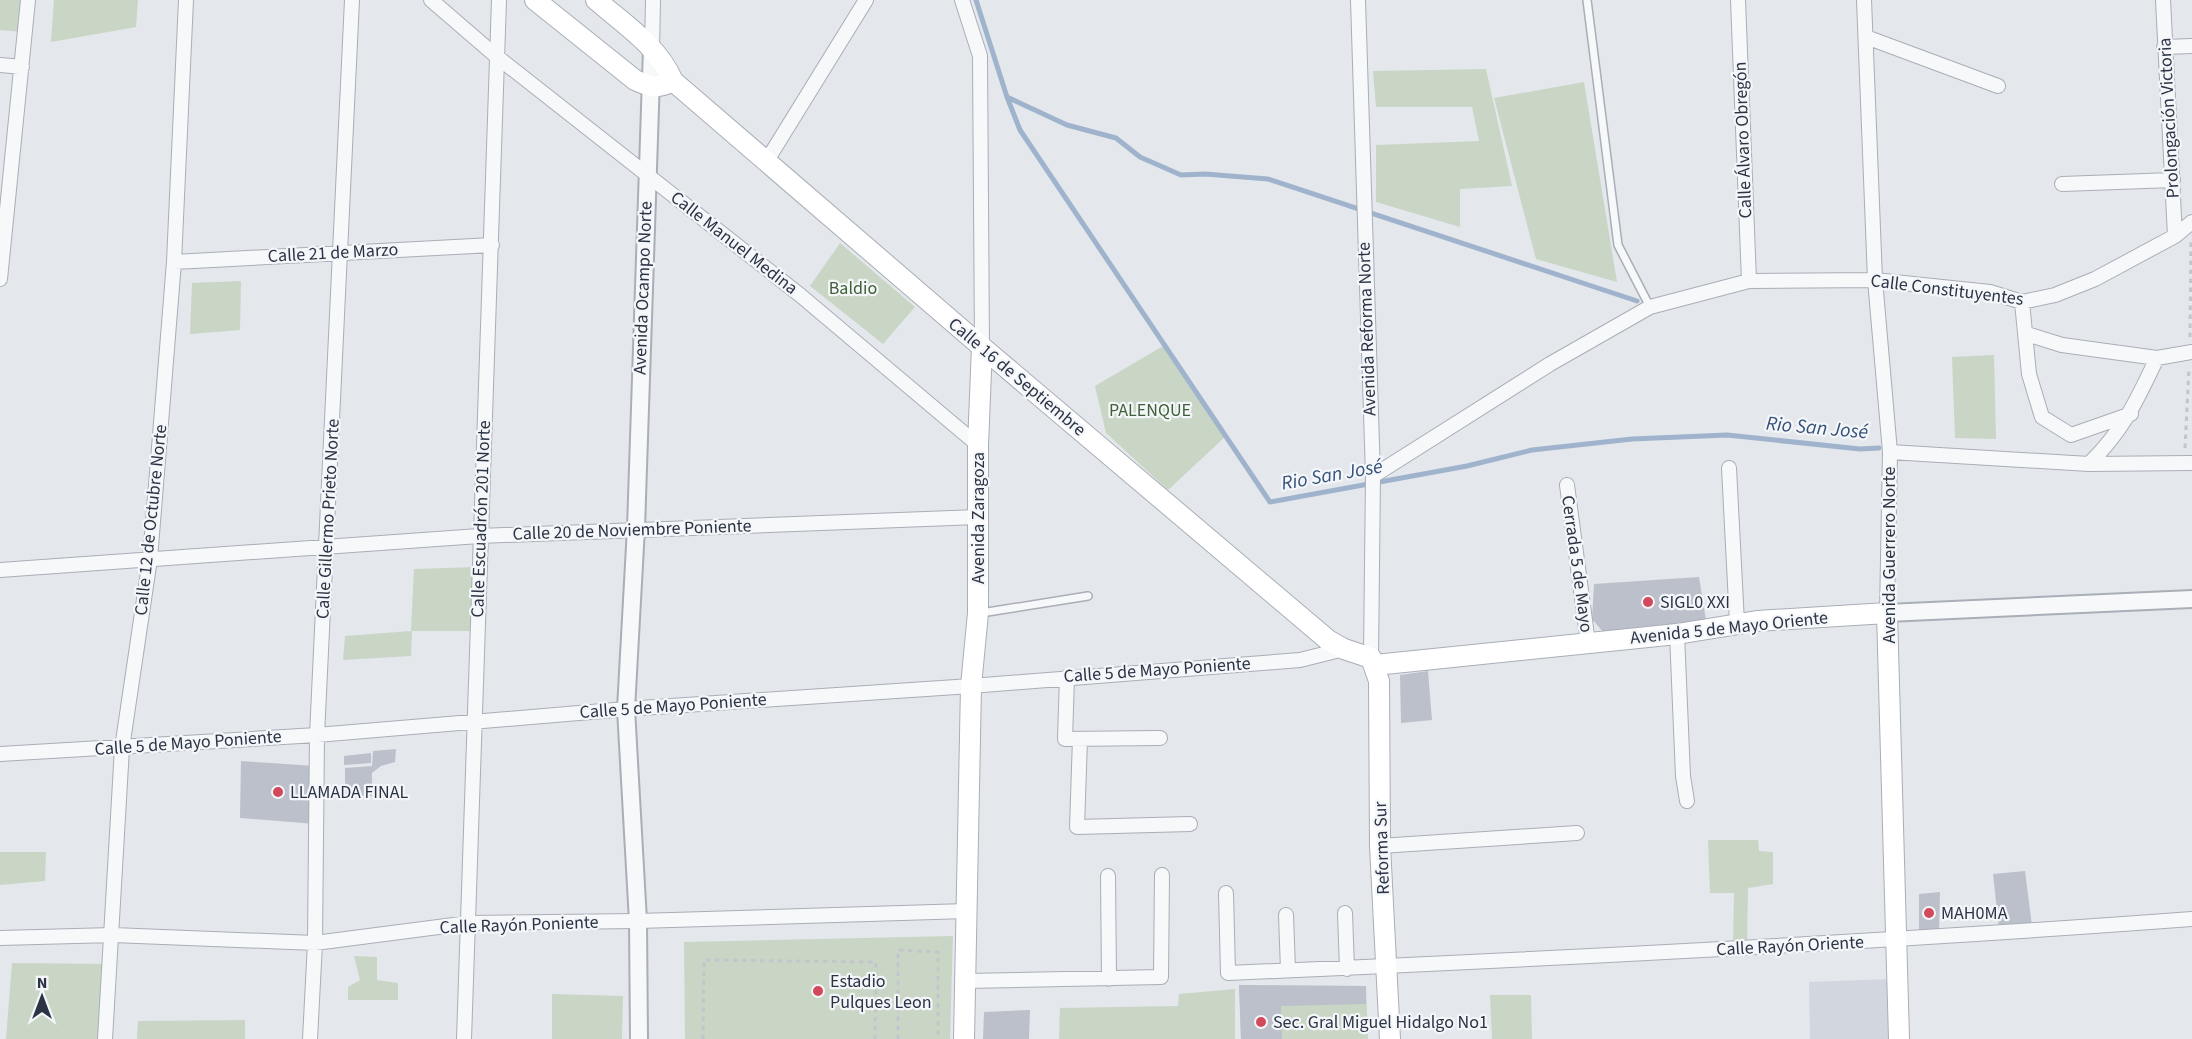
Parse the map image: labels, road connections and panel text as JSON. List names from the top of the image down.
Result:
{
  "streets": {
    "main road": [
      "Calle 16 de Septiembre",
      "Avenida Zaragoza",
      "Avenida Guerrero Norte",
      "Avenida 5 de Mayo Oriente",
      "Reforma Sur"
    ],
    "street": [
      "Prolongación Victoria",
      "Calle Álvaro Obregón",
      "Calle Manuel Medina",
      "Calle 21 de Marzo",
      "Avenida Ocampo Norte",
      "Calle Constituyentes",
      "Avenida Reforma Norte",
      "Calle Gillermo Prieto Norte",
      "Calle Escuadrón 201 Norte",
      "Calle 12 de Octubre Norte",
      "Calle 20 de Noviembre Poniente",
      "Cerrada 5 de Mayo",
      "Calle 5 de Mayo Poniente",
      "Calle Rayón Poniente",
      "Calle Rayón Oriente"
    ]
  },
  "crossings": [
    ["Prolongación Victoria", "Calle Constituyentes"],
    ["Calle Álvaro Obregón", "Calle Constituyentes"],
    ["Calle Manuel Medina", "Avenida Ocampo Norte"],
    ["Calle Manuel Medina", "Avenida Zaragoza"],
    ["Calle Manuel Medina", "Calle Escuadrón 201 Norte"],
    ["Calle 21 de Marzo", "Calle Gillermo Prieto Norte"],
    ["Calle 21 de Marzo", "Calle Escuadrón 201 Norte"],
    ["Calle 21 de Marzo", "Calle 12 de Octubre Norte"],
    ["Avenida Ocampo Norte", "Calle 16 de Septiembre"],
    ["Avenida Ocampo Norte", "Calle 20 de Noviembre Poniente"],
    ["Calle Constituyentes", "Avenida Reforma Norte"],
    ["Calle Constituyentes", "Avenida Guerrero Norte"],
    ["Avenida Reforma Norte", "Calle 16 de Septiembre"],
    ["Avenida Reforma Norte", "Avenida 5 de Mayo Oriente"],
    ["Avenida Reforma Norte", "Reforma Sur"],
    ["Calle 16 de Septiembre", "Avenida Zaragoza"],
    ["Calle 16 de Septiembre", "Avenida 5 de Mayo Oriente"],
    ["Calle 16 de Septiembre", "Calle 5 de Mayo Poniente"],
    ["Calle 16 de Septiembre", "Reforma Sur"],
    ["Avenida Zaragoza", "Calle 20 de Noviembre Poniente"],
    ["Avenida Zaragoza", "Calle 5 de Mayo Poniente"],
    ["Avenida Zaragoza", "Calle Rayón Poniente"],
    ["Calle Gillermo Prieto Norte", "Calle 20 de Noviembre Poniente"],
    ["Calle Gillermo Prieto Norte", "Calle 5 de Mayo Poniente"],
    ["Calle Gillermo Prieto Norte", "Calle Rayón Poniente"],
    ["Calle Escuadrón 201 Norte", "Calle 20 de Noviembre Poniente"],
    ["Calle Escuadrón 201 Norte", "Calle 5 de Mayo Poniente"],
    ["Calle Escuadrón 201 Norte", "Calle Rayón Poniente"],
    ["Calle 12 de Octubre Norte", "Calle 20 de Noviembre Poniente"],
    ["Calle 12 de Octubre Norte", "Calle 5 de Mayo Poniente"],
    ["Calle 12 de Octubre Norte", "Calle Rayón Poniente"],
    ["Avenida Guerrero Norte", "Avenida 5 de Mayo Oriente"],
    ["Avenida Guerrero Norte", "Calle Rayón Oriente"],
    ["Cerrada 5 de Mayo", "Avenida 5 de Mayo Oriente"],
    ["Avenida 5 de Mayo Oriente", "Reforma Sur"],
    ["Reforma Sur", "Calle Rayón Oriente"]
  ],
  "water": ["Rio San José"],
  "parks": ["Baldio", "PALENQUE"],
  "places": [
    "SIGL0 XXI",
    "LLAMADA FINAL",
    "MAH0MA",
    "Estadio Pulques Leon",
    "Sec. Gral Miguel Hidalgo No1"
  ],
  "north": "top"
}
